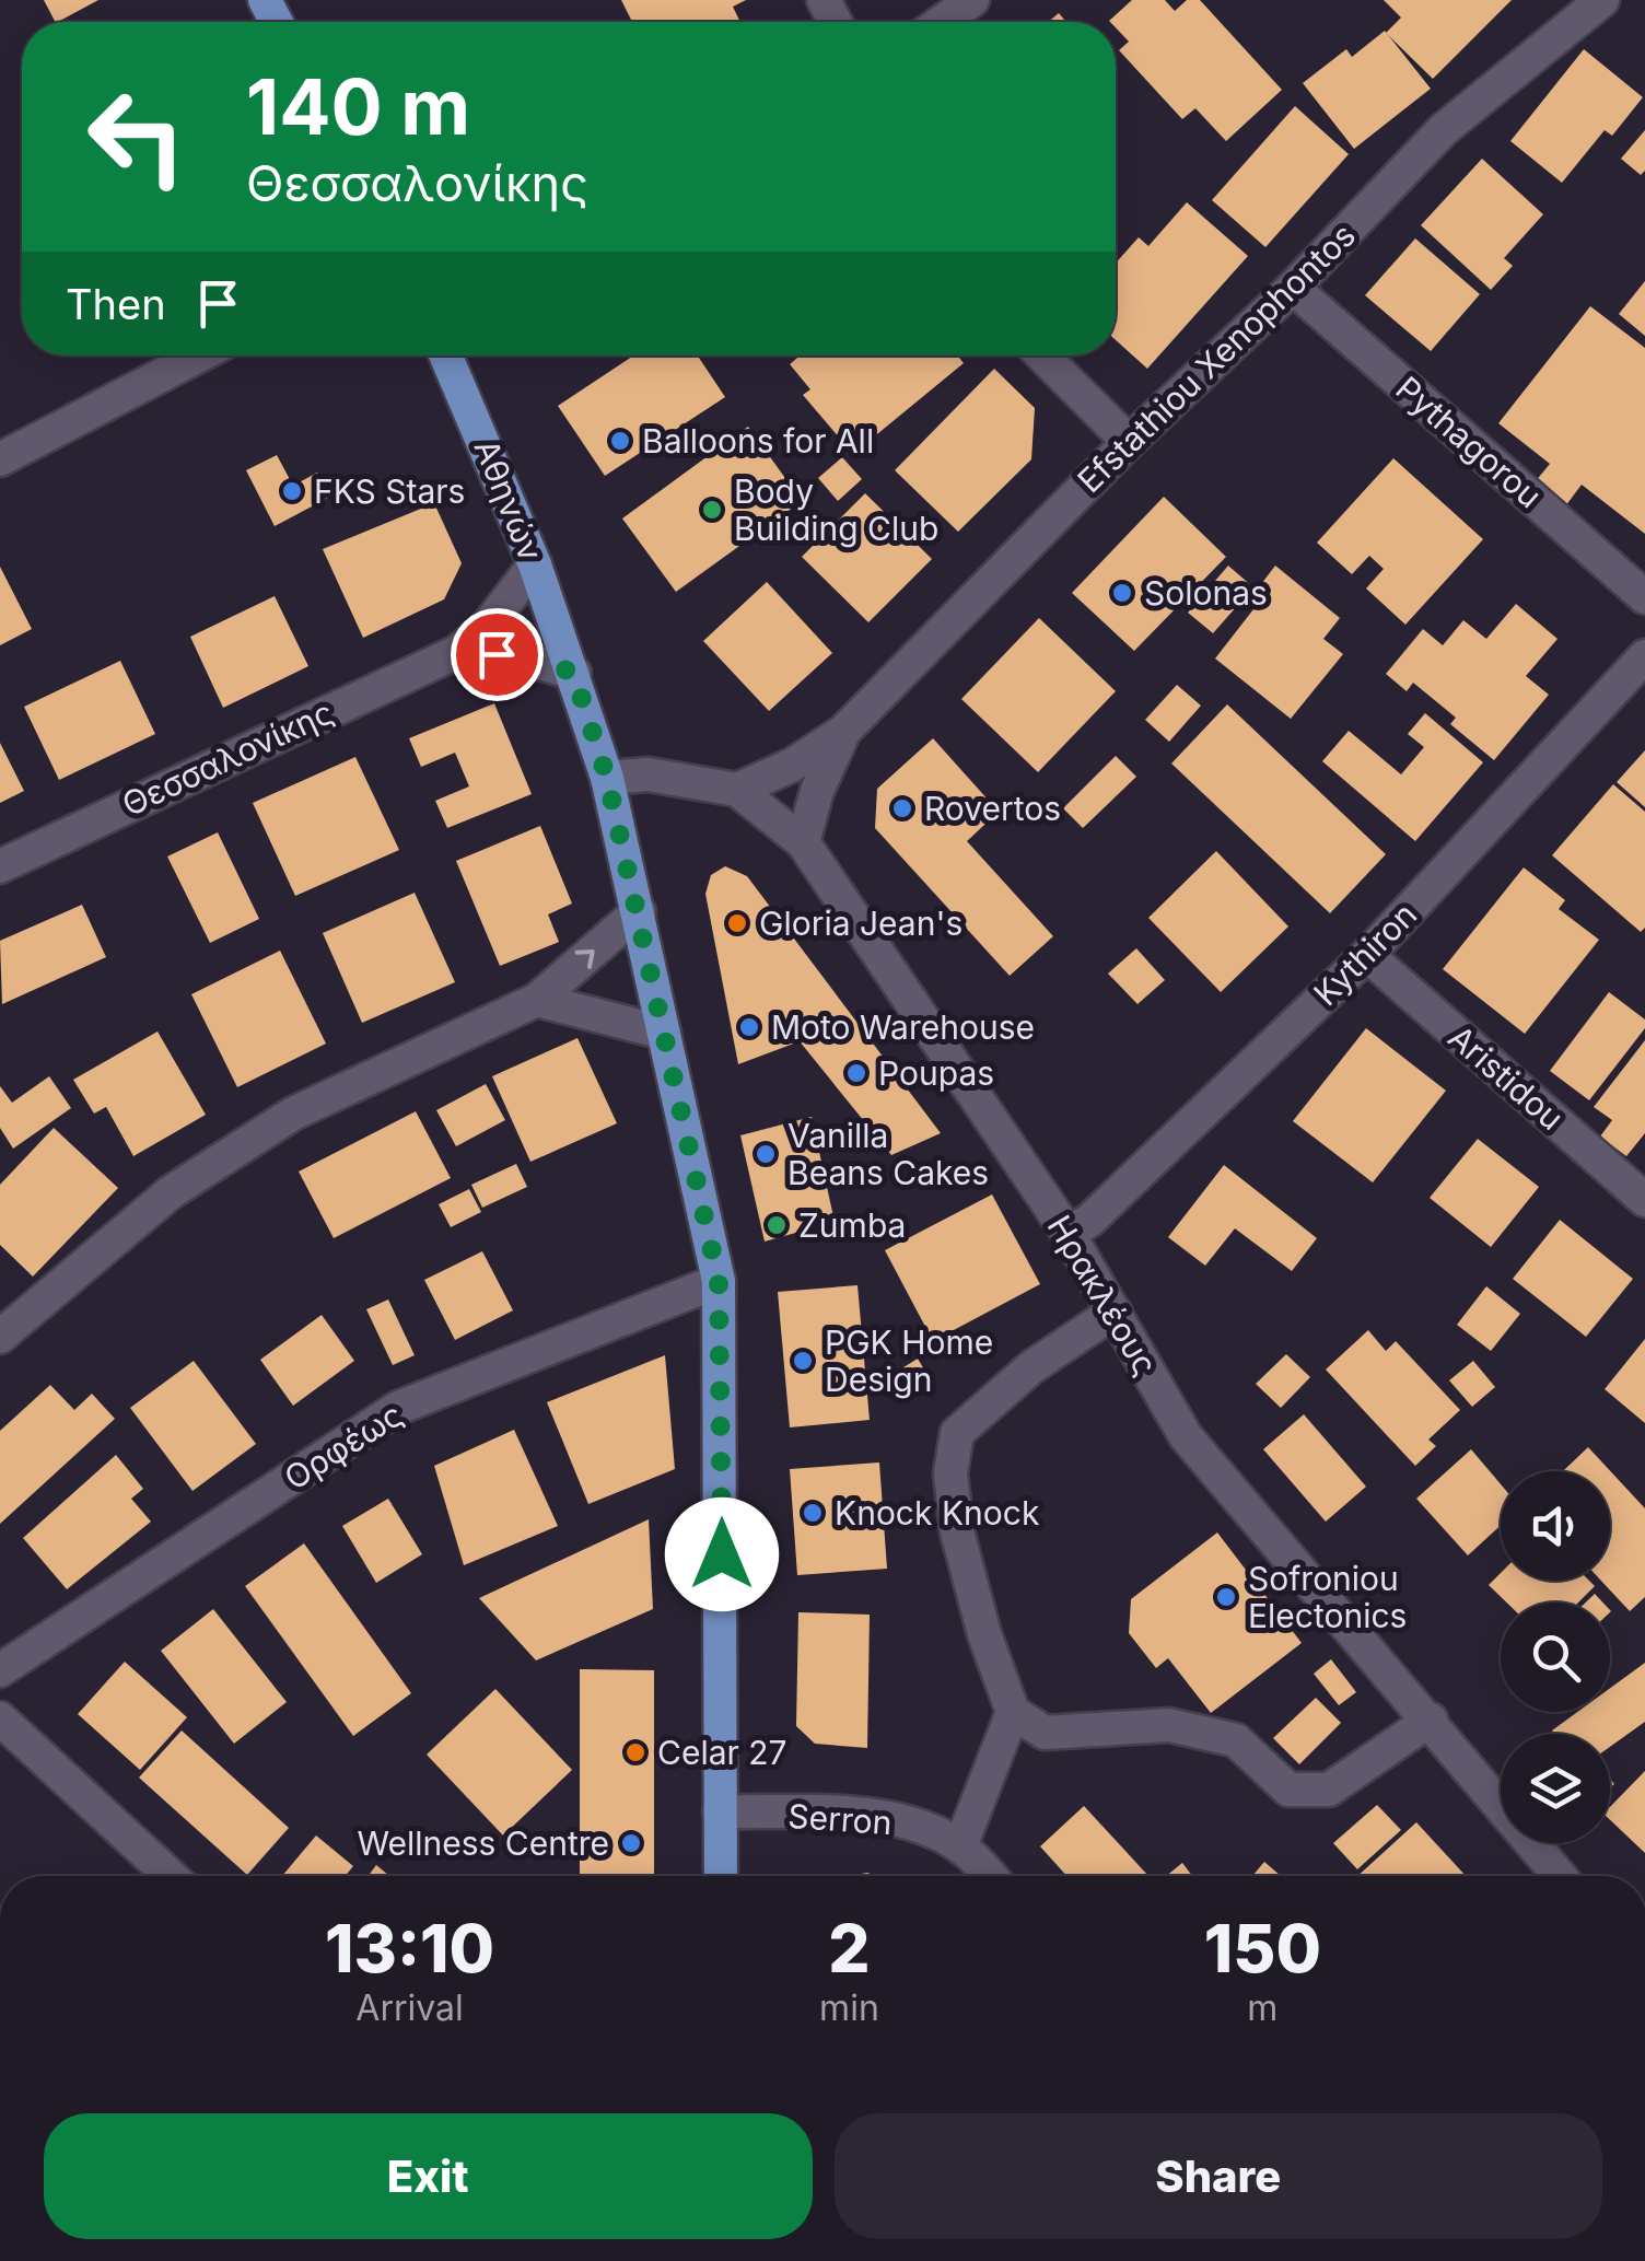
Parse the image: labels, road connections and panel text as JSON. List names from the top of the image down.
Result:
{
  "streets": {
    "main road": ["Αθηνών"],
    "street": [
      "Efstathiou Xenophontos",
      "Pythagorou",
      "Θεσσαλονίκης",
      "Kythiron",
      "Aristidou",
      "Ηρακλέους",
      "Ορφέως",
      "Serron"
    ]
  },
  "crossings": [
    ["Efstathiou Xenophontos", "Pythagorou"],
    ["Efstathiou Xenophontos", "Ηρακλέους"],
    ["Αθηνών", "Θεσσαλονίκης"],
    ["Αθηνών", "Ηρακλέους"],
    ["Αθηνών", "Ορφέως"],
    ["Αθηνών", "Serron"],
    ["Kythiron", "Aristidou"],
    ["Kythiron", "Ηρακλέους"]
  ],
  "places": [
    "Balloons for All",
    "FKS Stars",
    "Body Building Club",
    "Solonas",
    "Rovertos",
    "Gloria Jean's",
    "Moto Warehouse",
    "Poupas",
    "Vanilla Beans Cakes",
    "Zumba",
    "PGK Home Design",
    "Knock Knock",
    "Sofroniou Electonics",
    "Celar 27",
    "Wellness Centre"
  ],
  "page": {
    "turn": ["140 m", "Θεσσαλονίκης"],
    "then": "Then",
    "eta": [
      "13:10",
      "Arrival",
      "2",
      "min",
      "150",
      "m"
    ],
    "buttons": ["Exit", "Share"]
  }
}
